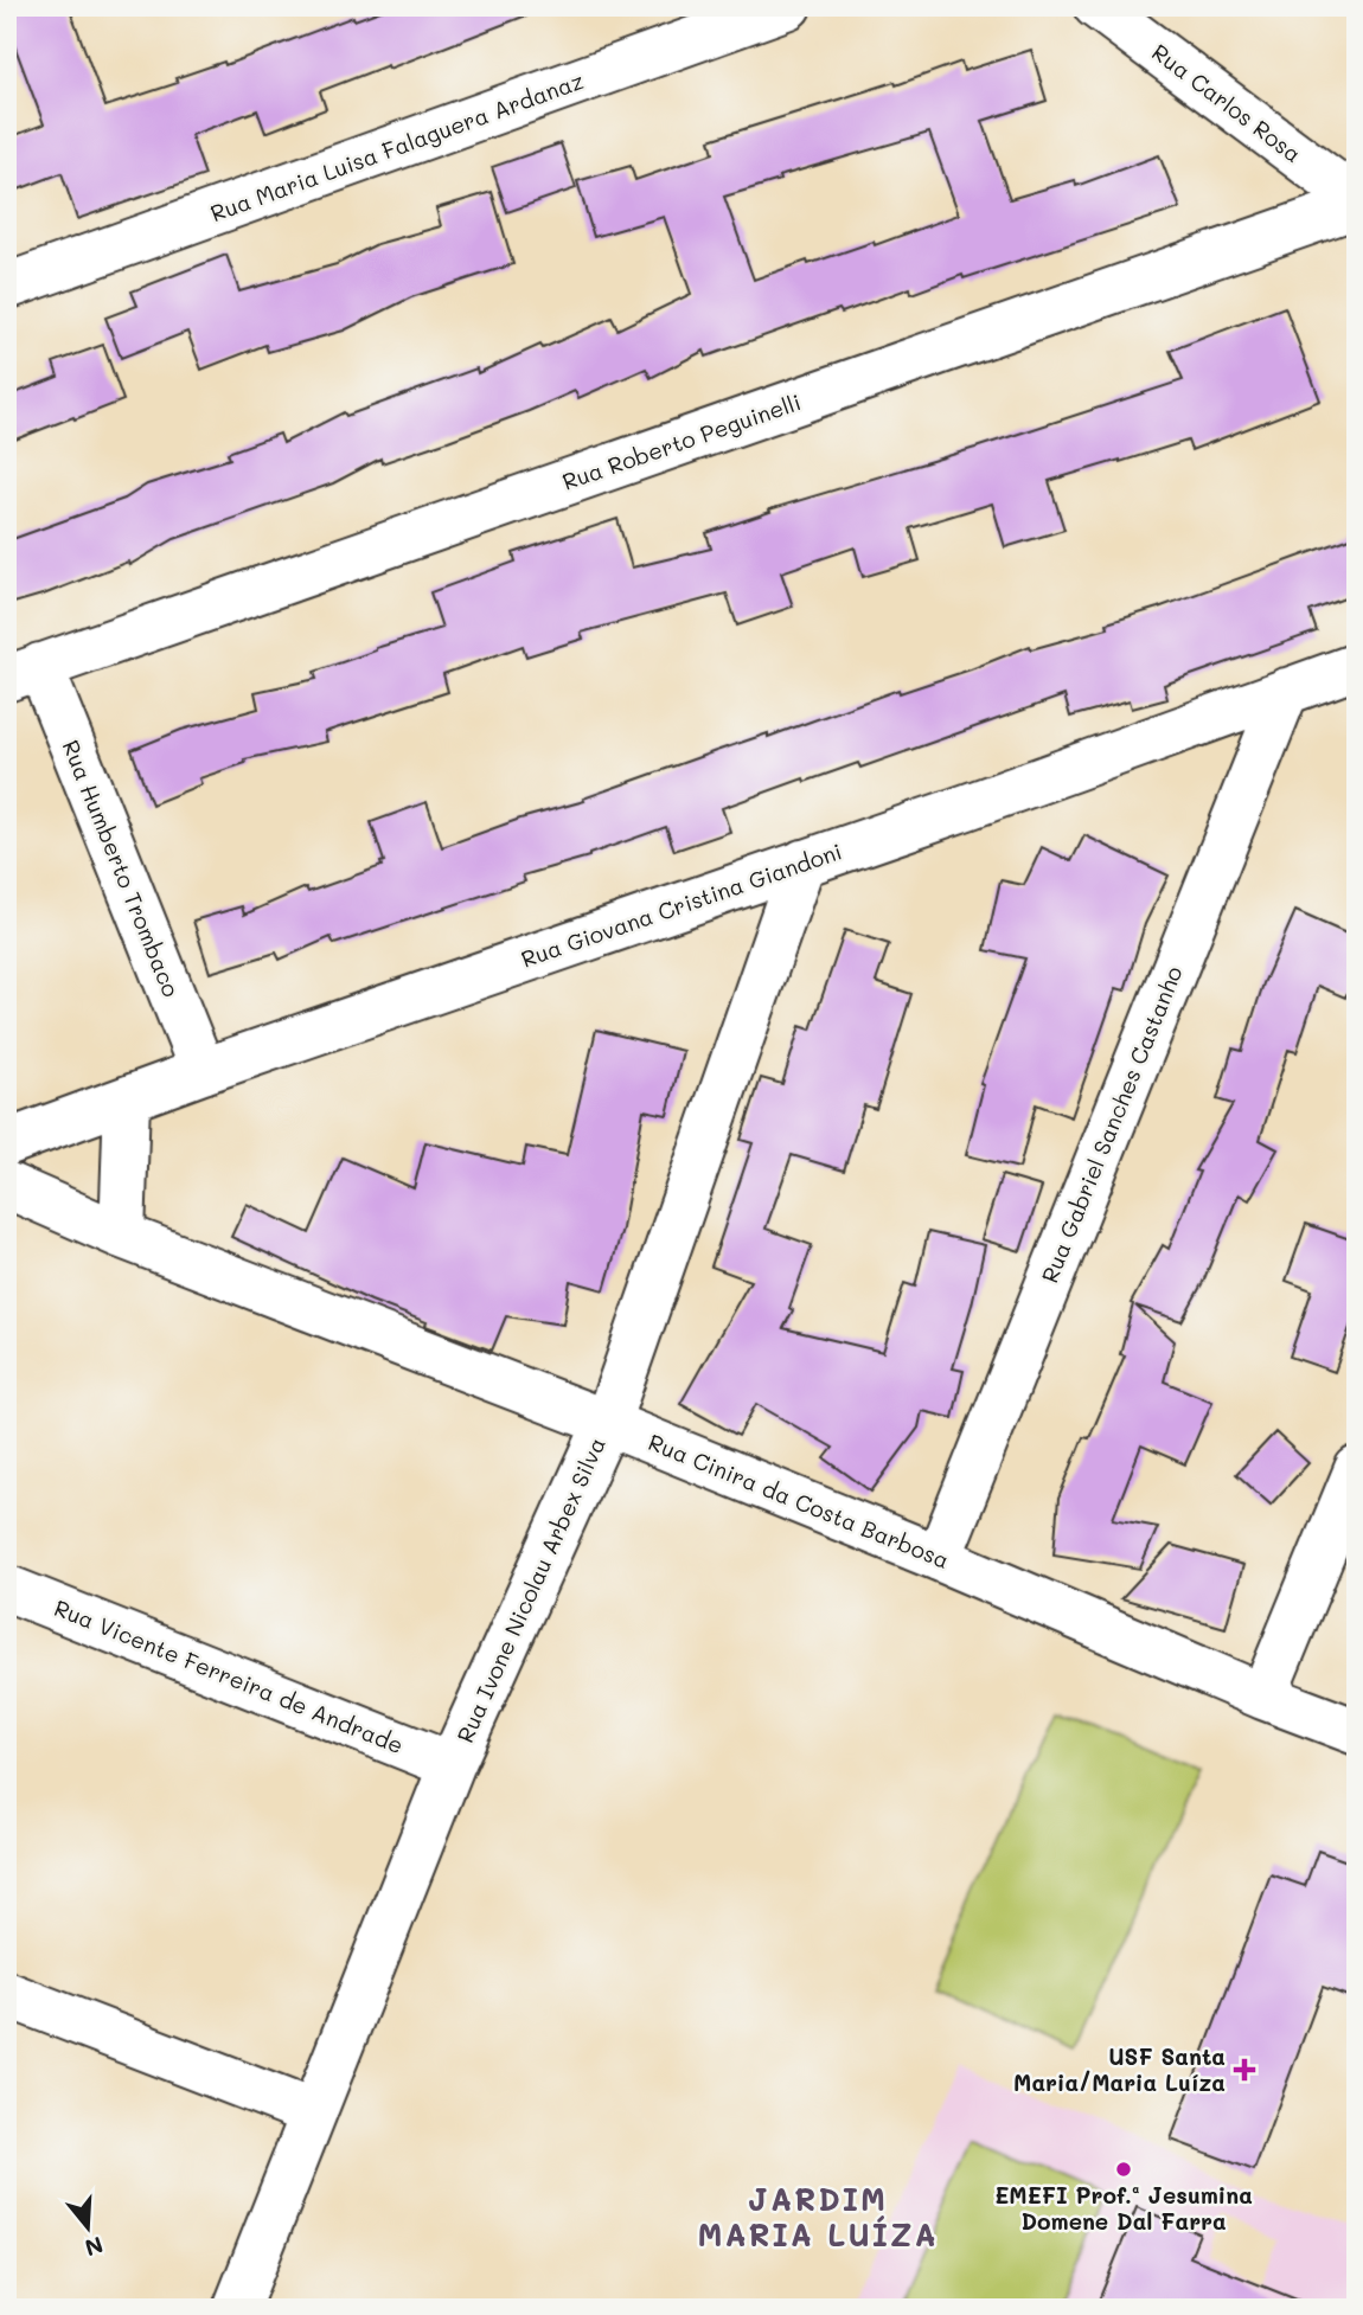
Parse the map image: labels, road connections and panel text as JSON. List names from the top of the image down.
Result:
{
  "streets": {
    "street": [
      "Rua Carlos Rosa",
      "Rua Maria Luisa Falaguera Ardanaz",
      "Rua Roberto Peguinelli",
      "Rua Humberto Trombaco",
      "Rua Giovana Cristina Giandoni",
      "Rua Gabriel Sanches Castanho",
      "Rua Cinira da Costa Barbosa",
      "Rua Ivone Nicolau Arbex Silva",
      "Rua Vicente Ferreira de Andrade"
    ]
  },
  "crossings": [
    ["Rua Carlos Rosa", "Rua Roberto Peguinelli"],
    ["Rua Roberto Peguinelli", "Rua Humberto Trombaco"],
    ["Rua Humberto Trombaco", "Rua Giovana Cristina Giandoni"],
    ["Rua Giovana Cristina Giandoni", "Rua Gabriel Sanches Castanho"],
    ["Rua Giovana Cristina Giandoni", "Rua Ivone Nicolau Arbex Silva"],
    ["Rua Gabriel Sanches Castanho", "Rua Cinira da Costa Barbosa"],
    ["Rua Cinira da Costa Barbosa", "Rua Ivone Nicolau Arbex Silva"],
    ["Rua Ivone Nicolau Arbex Silva", "Rua Vicente Ferreira de Andrade"]
  ],
  "districts": ["JARDIM MARIA LUÍZA"],
  "places": {
    "health": ["USF Santa Maria/Maria Luíza"],
    "other": ["EMEFI Prof.ª Jesumina Domene Dal Farra"]
  },
  "north": "bottom"
}
